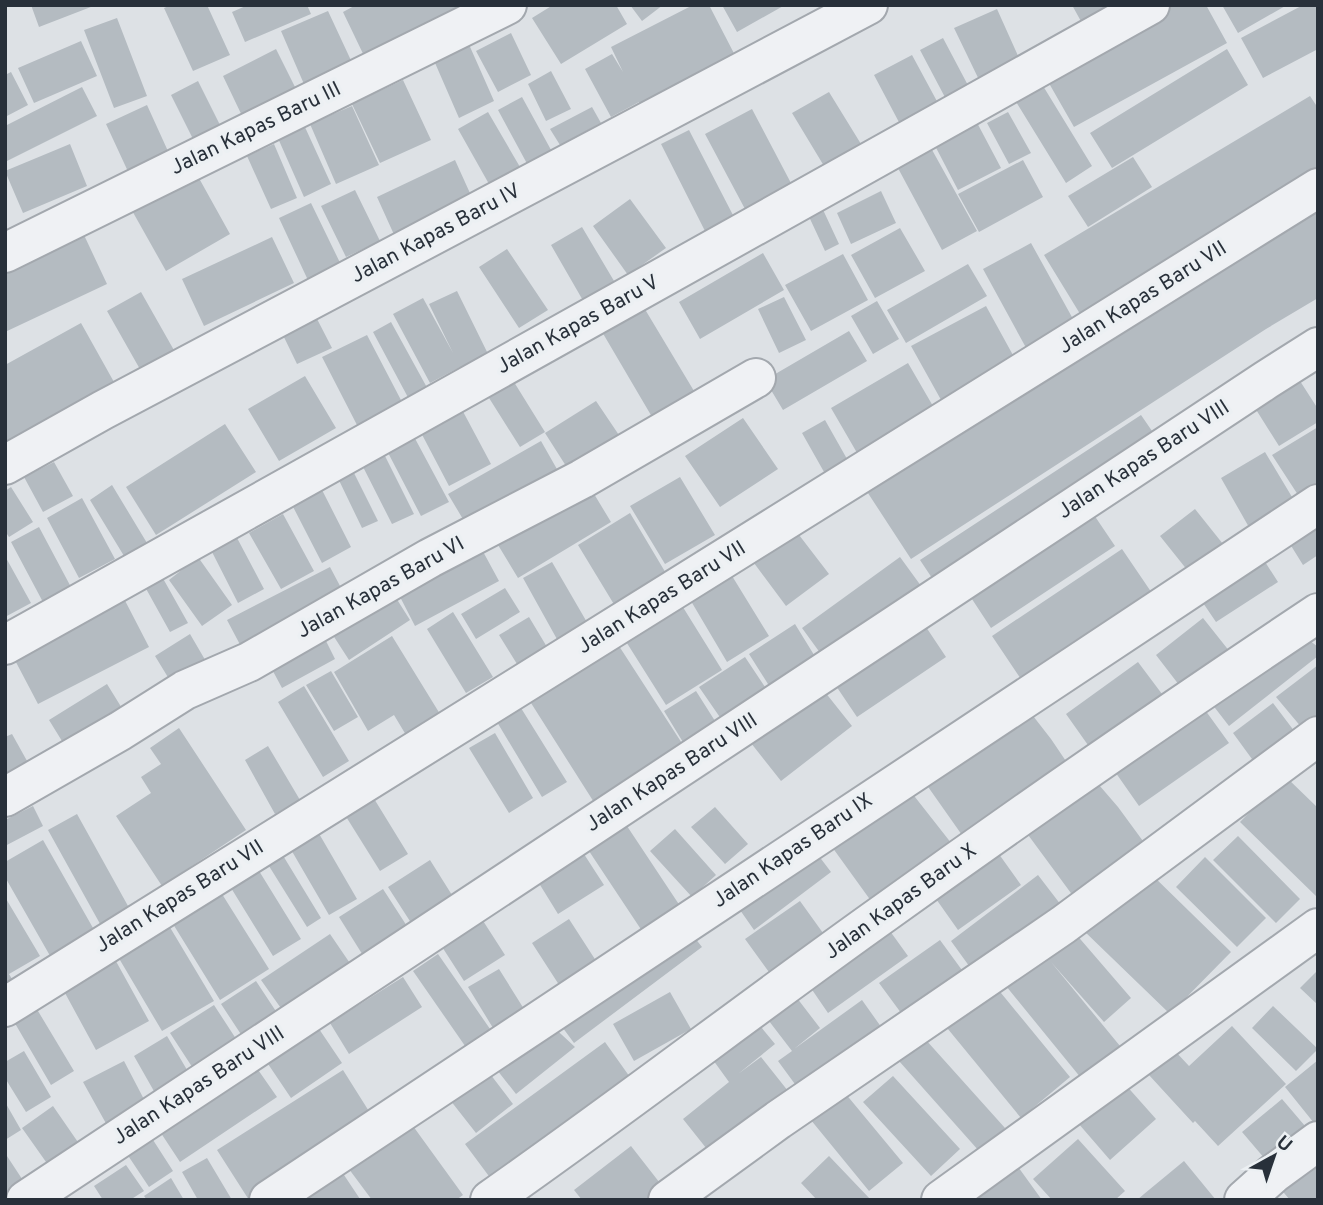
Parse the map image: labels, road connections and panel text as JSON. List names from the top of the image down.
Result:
{
  "streets": {
    "street": [
      "Jalan Kapas Baru III",
      "Jalan Kapas Baru IV",
      "Jalan Kapas Baru VII",
      "Jalan Kapas Baru V",
      "Jalan Kapas Baru VIII",
      "Jalan Kapas Baru VI",
      "Jalan Kapas Baru IX",
      "Jalan Kapas Baru X"
    ]
  },
  "north": "top right"
}
